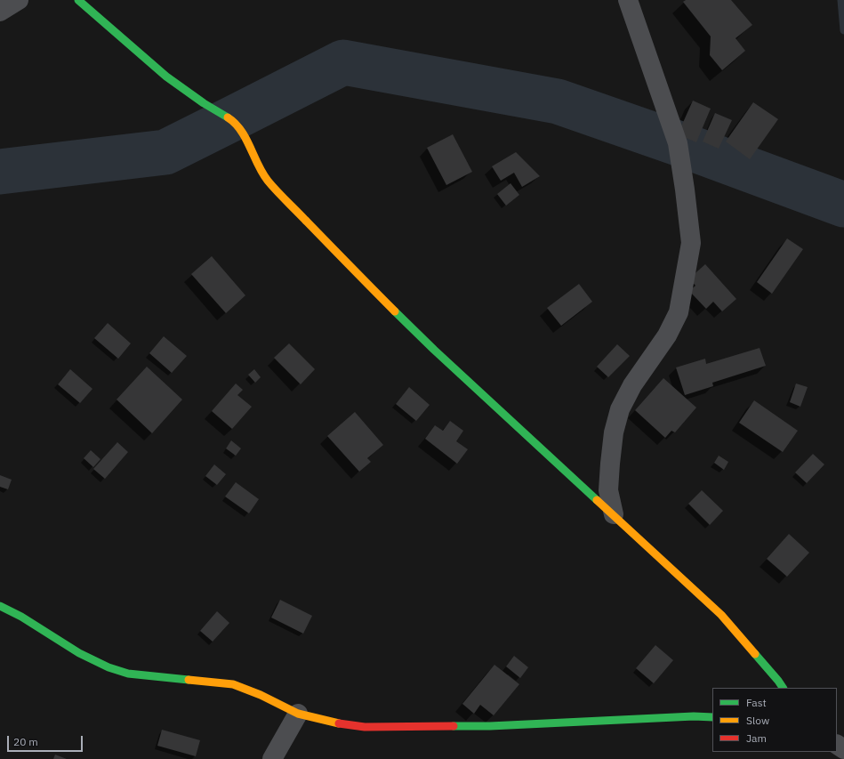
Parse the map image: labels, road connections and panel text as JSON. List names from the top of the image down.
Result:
{
  "legend": ["Fast", "Slow", "Jam"],
  "scale_bar": "20 m"
}
